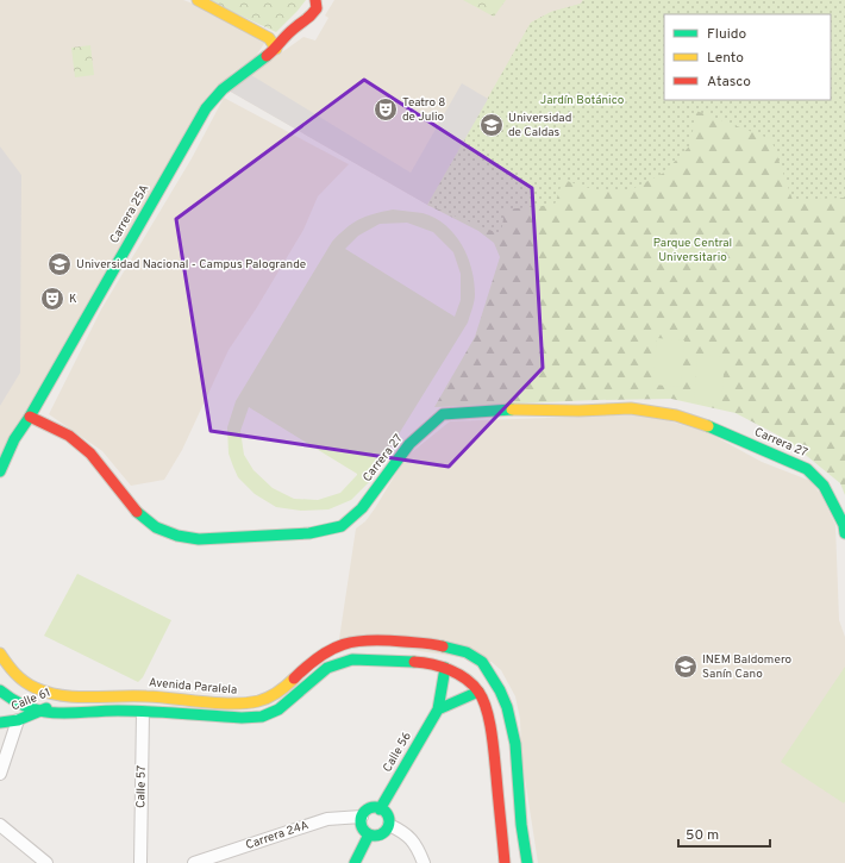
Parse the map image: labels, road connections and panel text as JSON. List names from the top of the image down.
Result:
{
  "streets": {
    "street": [
      "Carrera 25A",
      "Carrera 27",
      "Avenida Paralela",
      "Calle 61",
      "Calle 56",
      "Calle 57",
      "Carrera 24A"
    ]
  },
  "crossings": [
    ["Carrera 25A", "Carrera 27"],
    ["Avenida Paralela", "Calle 61"],
    ["Calle 56", "Carrera 24A"]
  ],
  "parks": ["Jardín Botánico", "Parque Central Universitario"],
  "places": {
    "theatre": ["Teatro 8 de Julio", "K"],
    "school or university": ["Universidad de Caldas", "Universidad Nacional - Campus Palogrande", "INEM Baldomero Sanín Cano"]
  },
  "legend": ["Fluido", "Lento", "Atasco"],
  "scale_bar": "50 m"
}
